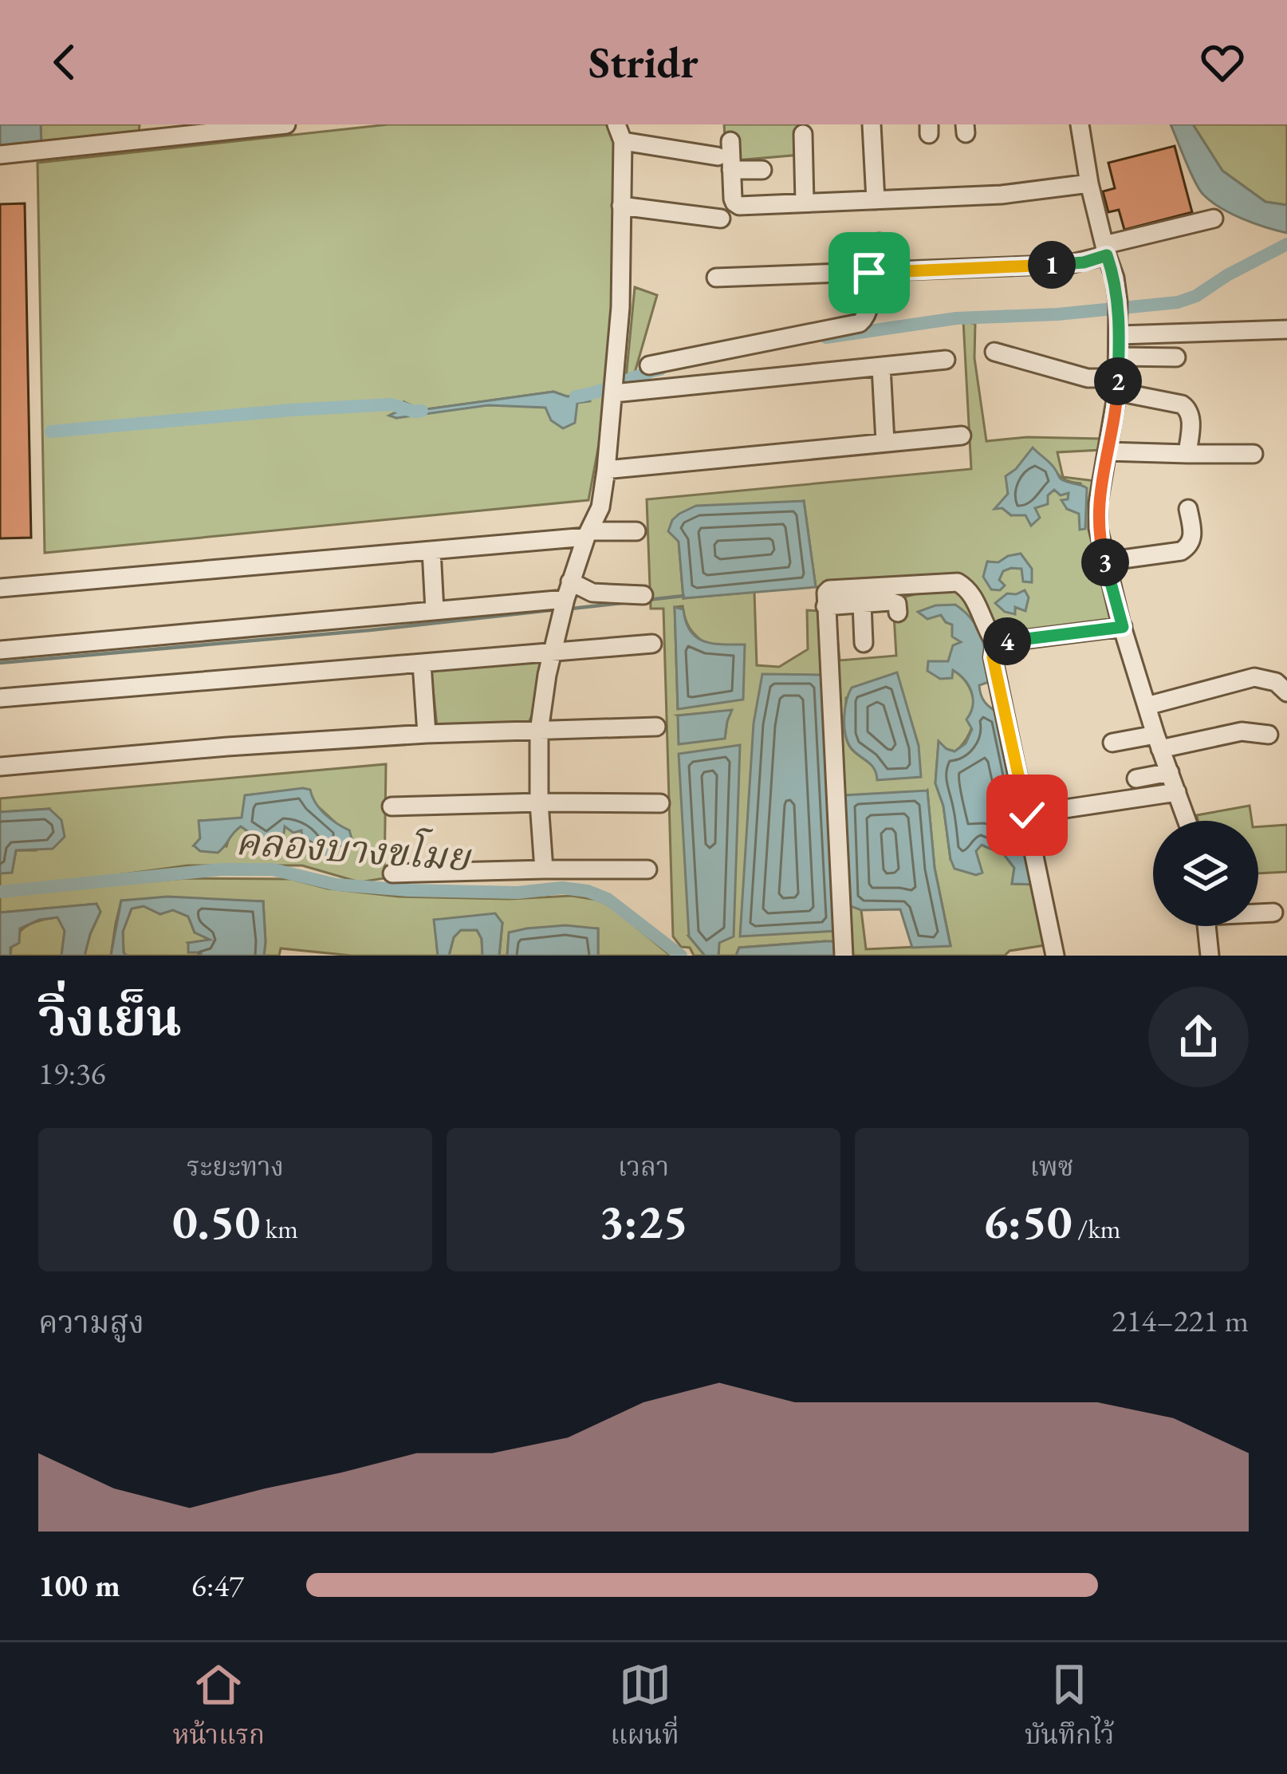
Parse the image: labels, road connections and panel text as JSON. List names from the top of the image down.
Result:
{
  "water": ["คลองบางขโมย"],
  "page": {
    "header": "Stridr",
    "pins": [
      "1",
      "2",
      "3",
      "4"
    ],
    "heading": ["วิ่งเย็น", "19:36"],
    "stats": [
      ["ระยะทาง", "0.50 km"],
      ["เวลา", "3:25"],
      ["เพซ", "6:50 /km"]
    ],
    "chart": ["ความสูง", "214–221 m"],
    "list": [
      {
        "name": "100 m",
        "note": "6:47"
      }
    ],
    "tabs": ["หน้าแรก", "แผนที่", "บันทึกไว้"]
  }
}
